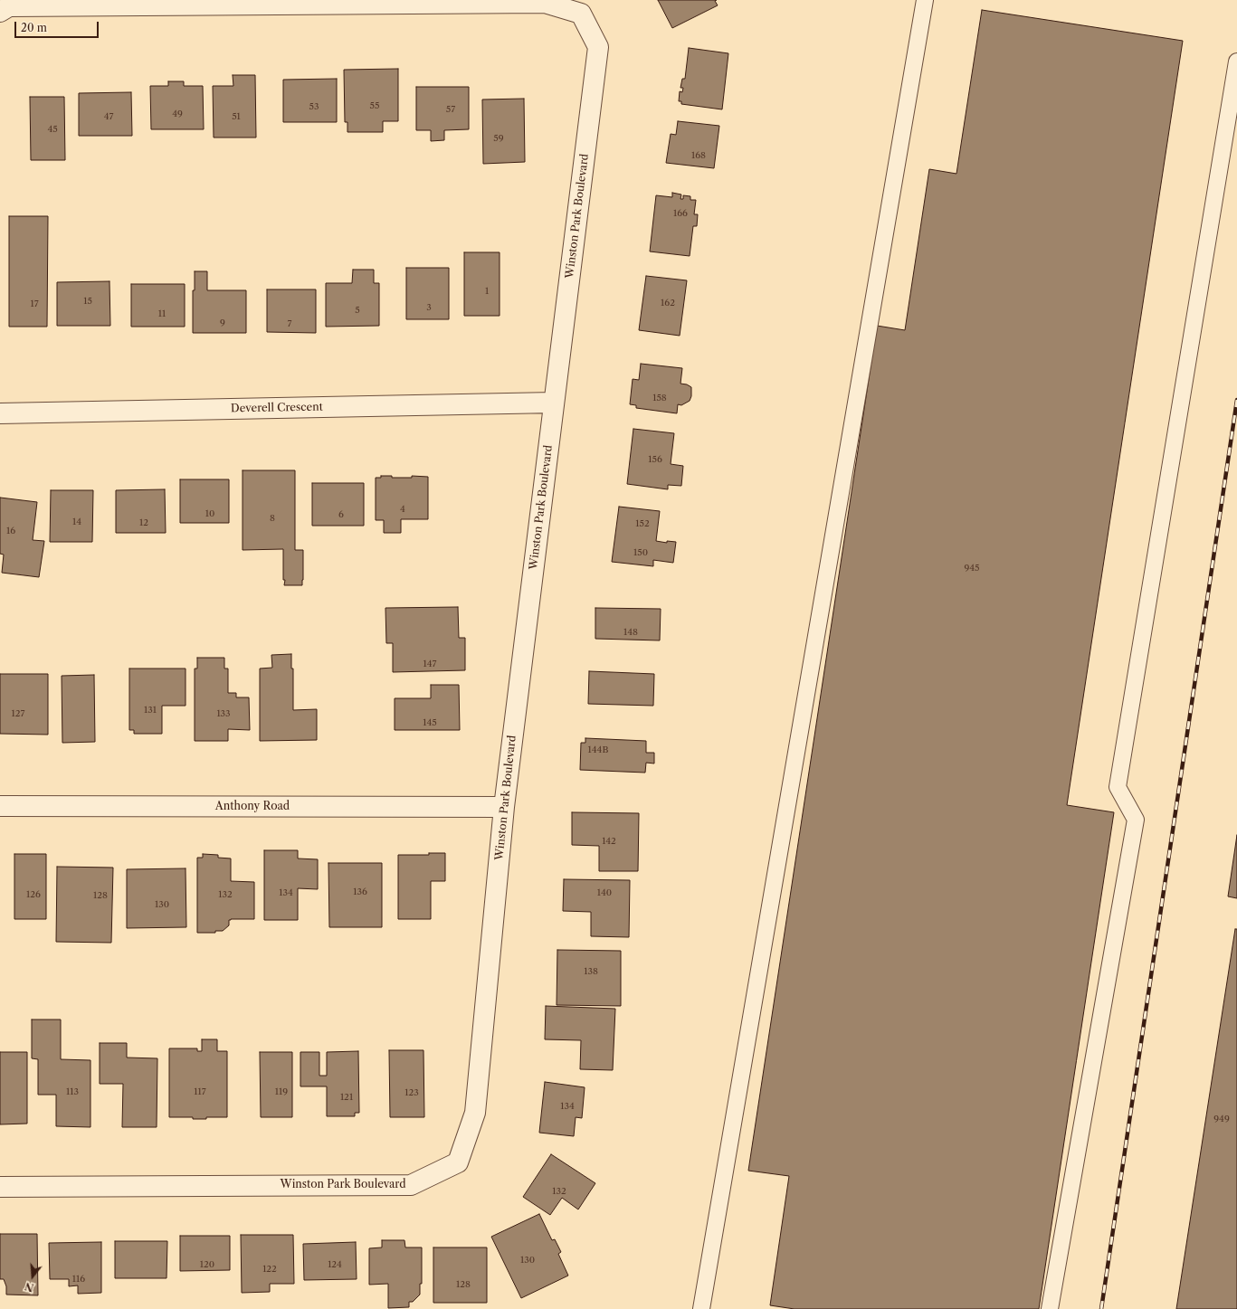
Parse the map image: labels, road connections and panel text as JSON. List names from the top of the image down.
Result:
{
  "streets": {
    "street": ["Winston Park Boulevard", "Deverell Crescent", "Anthony Road"]
  },
  "crossings": [
    ["Winston Park Boulevard", "Deverell Crescent"],
    ["Winston Park Boulevard", "Anthony Road"]
  ],
  "house_numbers": [
    "55",
    "53",
    "57",
    "49",
    "47",
    "51",
    "45",
    "59",
    "168",
    "166",
    "1",
    "15",
    "162",
    "17",
    "3",
    "5",
    "11",
    "9",
    "7",
    "158",
    "156",
    "4",
    "10",
    "6",
    "8",
    "14",
    "12",
    "152",
    "16",
    "150",
    "945",
    "148",
    "147",
    "131",
    "127",
    "133",
    "145",
    "144B",
    "142",
    "136",
    "134",
    "140",
    "126",
    "132",
    "128",
    "130",
    "138",
    "113",
    "117",
    "119",
    "123",
    "121",
    "134",
    "949",
    "132",
    "130",
    "120",
    "124",
    "122",
    "116",
    "128"
  ],
  "scale_bar": "20 m",
  "north": "bottom"
}
